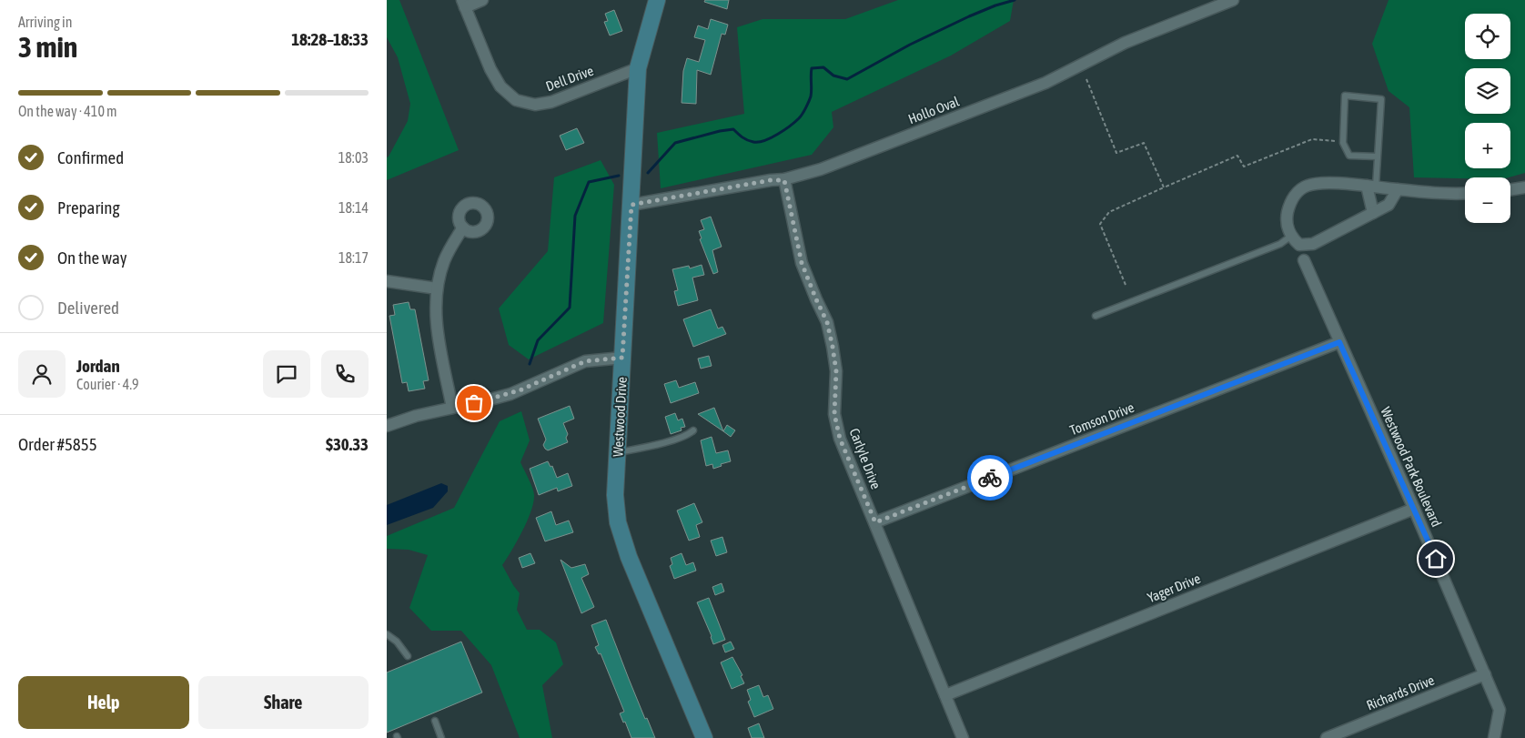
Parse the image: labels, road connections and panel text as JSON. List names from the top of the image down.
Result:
{
  "streets": {
    "street": [
      "Dell Drive",
      "Hollo Oval",
      "Westwood Drive",
      "Tomson Drive",
      "Carlyle Drive",
      "Westwood Park Boulevard",
      "Yager Drive",
      "Richards Drive"
    ]
  },
  "crossings": [
    ["Dell Drive", "Westwood Drive"],
    ["Hollo Oval", "Westwood Drive"],
    ["Hollo Oval", "Carlyle Drive"],
    ["Tomson Drive", "Carlyle Drive"],
    ["Tomson Drive", "Westwood Park Boulevard"],
    ["Carlyle Drive", "Yager Drive"],
    ["Westwood Park Boulevard", "Yager Drive"],
    ["Westwood Park Boulevard", "Richards Drive"]
  ],
  "page": {
    "heading": ["3 min", "Arriving in", "18:28–18:33"],
    "panel": [
      "Jordan",
      "Courier · 4.9",
      "Order #5855",
      "$30.33"
    ],
    "map_buttons": ["+", "−"],
    "bar": "On the way · 410 m",
    "list": [
      ["Confirmed", "18:03"],
      ["Preparing", "18:14"],
      ["On the way", "18:17"],
      "Delivered"
    ],
    "buttons": ["Help", "Share"]
  }
}
